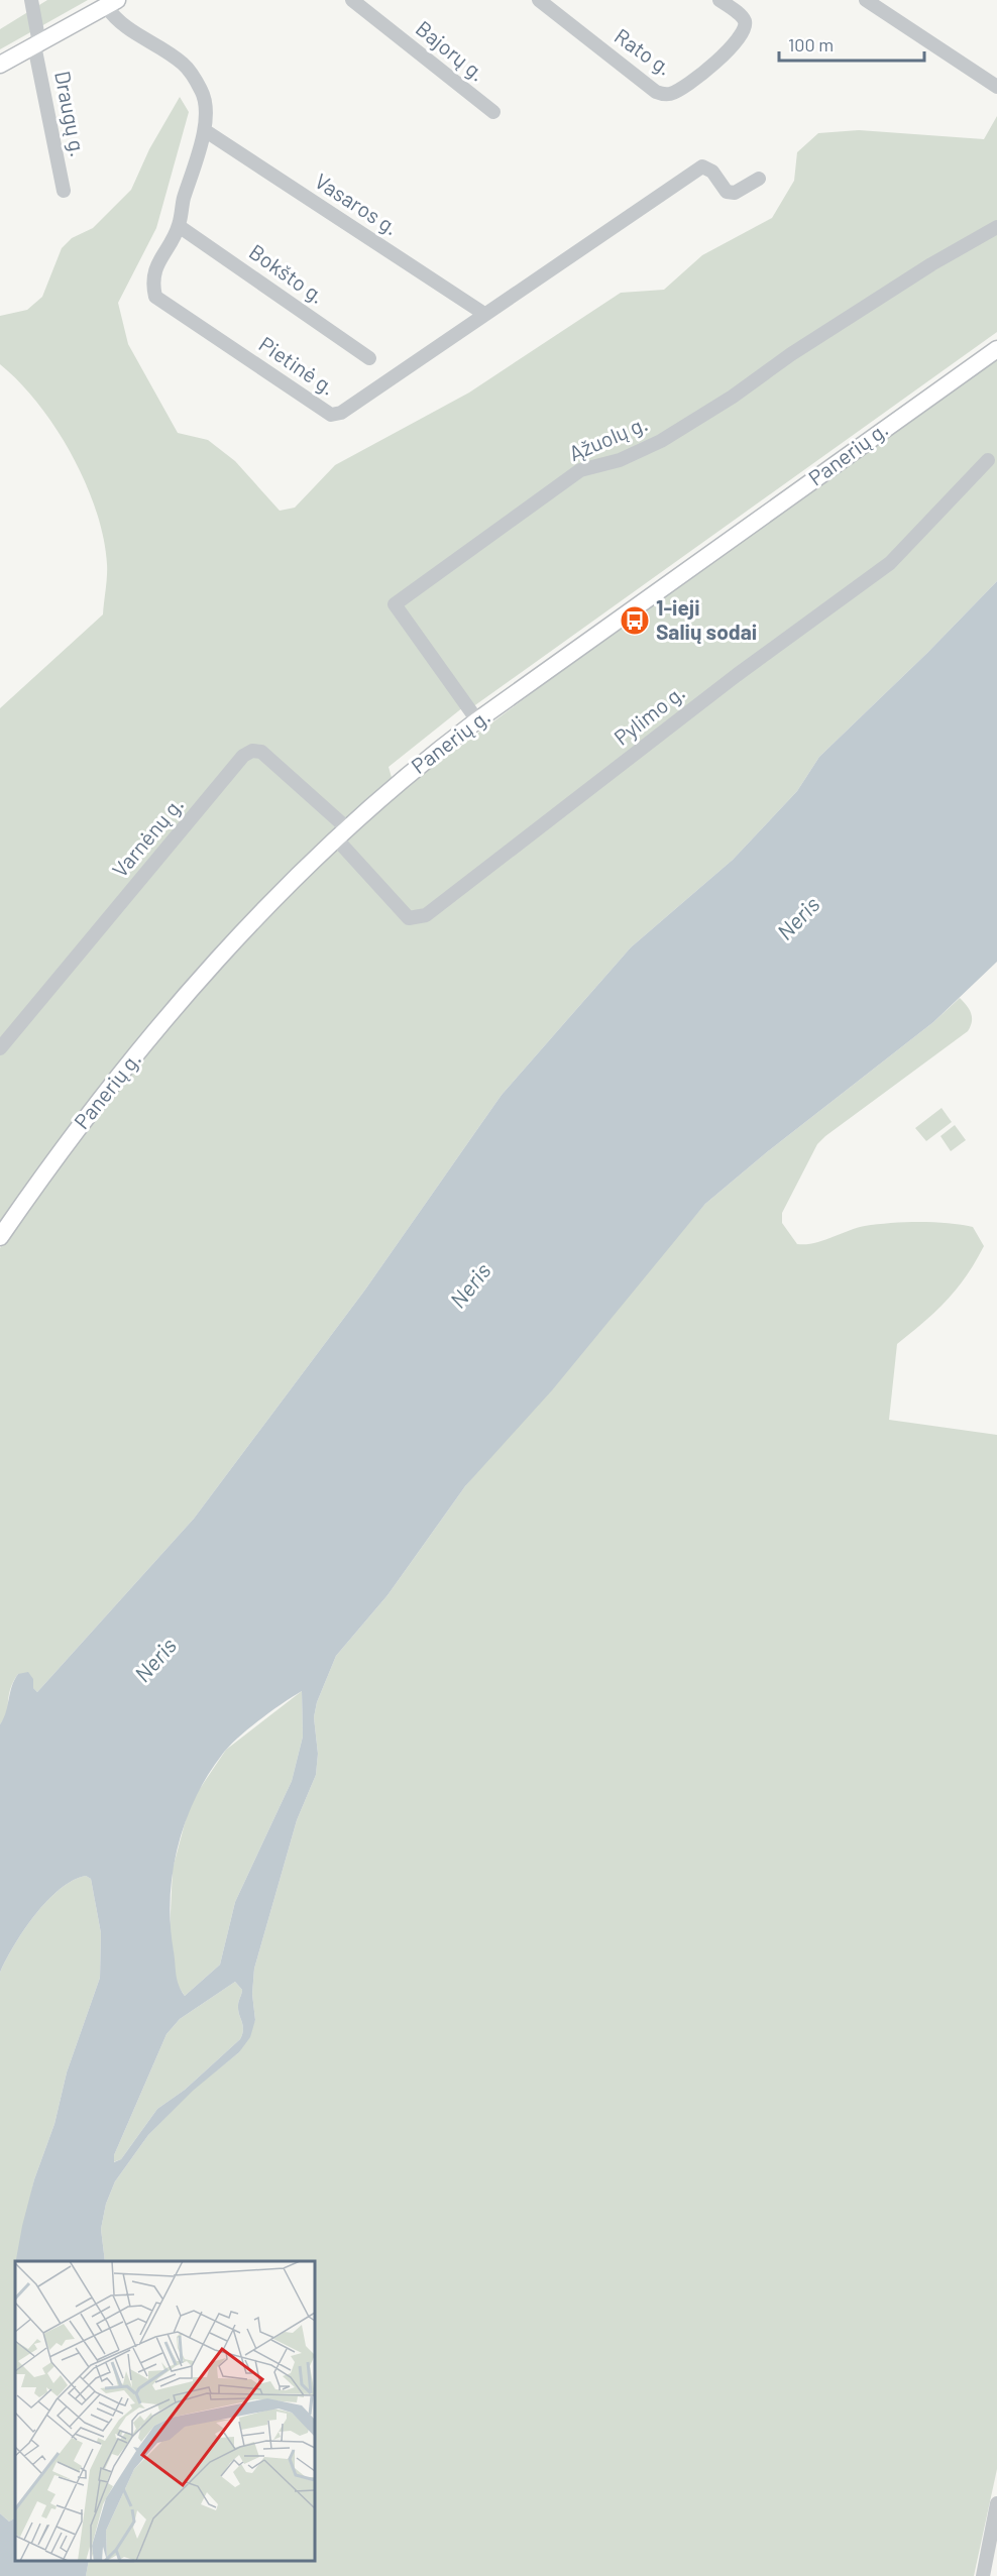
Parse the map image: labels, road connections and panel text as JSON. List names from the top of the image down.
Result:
{
  "streets": {
    "main road": ["Panerių g."],
    "street": [
      "Bajorų g.",
      "Rato g.",
      "Draugų g.",
      "Vasaros g.",
      "Bokšto g.",
      "Pietinė g.",
      "Ąžuolų g.",
      "Pylimo g.",
      "Varnėnų g."
    ]
  },
  "crossings": [
    ["Vasaros g.", "Pietinė g."],
    ["Bokšto g.", "Pietinė g."],
    ["Ąžuolų g.", "Panerių g."],
    ["Panerių g.", "Pylimo g."],
    ["Panerių g.", "Varnėnų g."],
    ["Pylimo g.", "Varnėnų g."]
  ],
  "water": ["Neris"],
  "places": {
    "bus stop": ["1-ieji Salių sodai"]
  },
  "scale_bar": "100 m"
}
